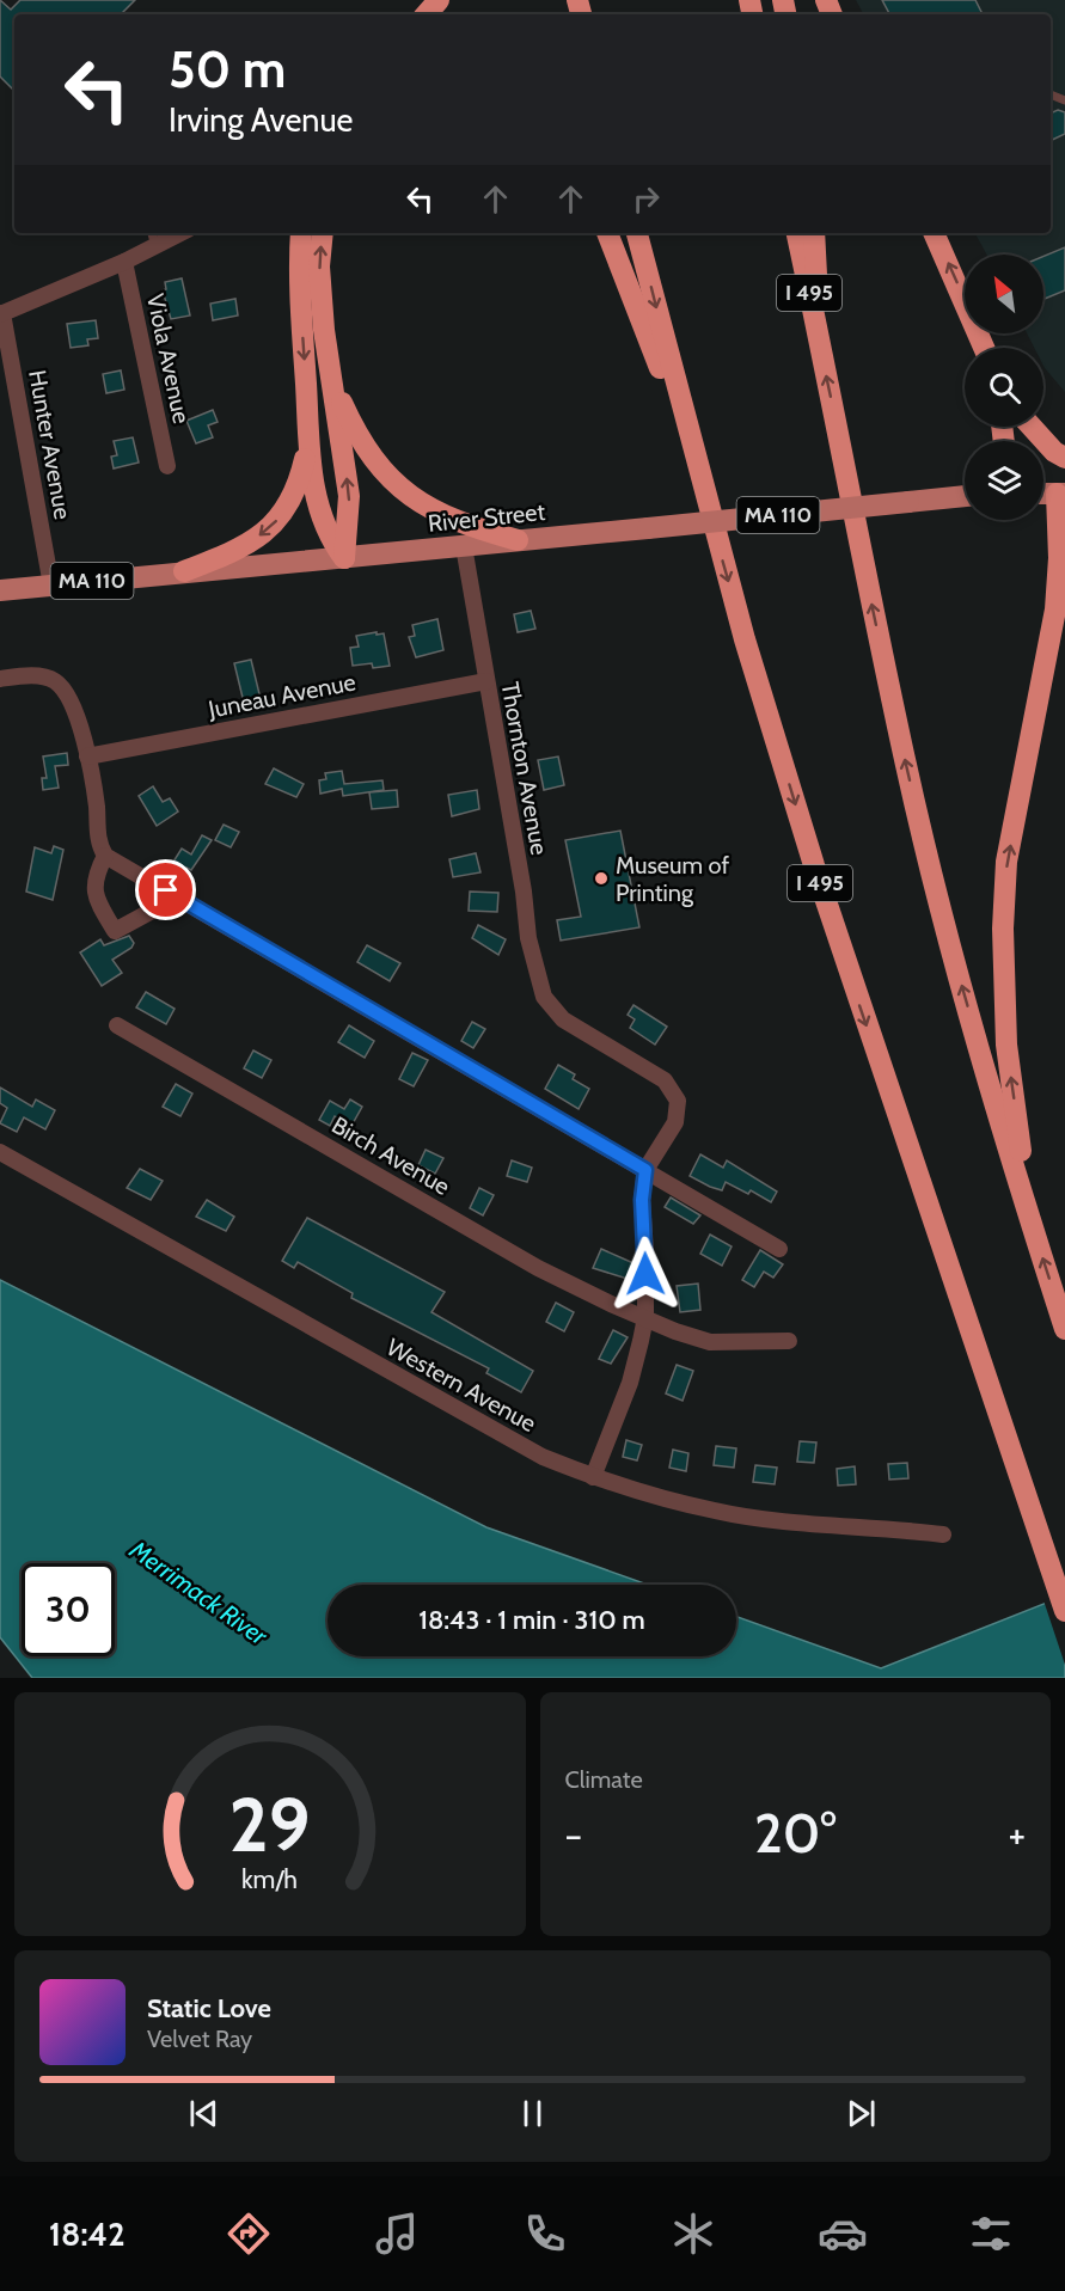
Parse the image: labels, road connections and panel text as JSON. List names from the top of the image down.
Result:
{
  "streets": {
    "highway": ["I 495"],
    "main road": ["MA 110", "River Street"],
    "street": [
      "Viola Avenue",
      "Hunter Avenue",
      "Juneau Avenue",
      "Thornton Avenue",
      "Birch Avenue",
      "Western Avenue"
    ]
  },
  "crossings": [
    ["Hunter Avenue", "River Street"],
    ["River Street", "Thornton Avenue"],
    ["Juneau Avenue", "Thornton Avenue"]
  ],
  "water": ["Merrimack River"],
  "places": ["Museum of Printing"],
  "north": "top left",
  "page": {
    "turn": ["50 m", "Irving Avenue"],
    "limit": "30",
    "trip": "18:43 · 1 min · 310 m",
    "tile": "Climate",
    "heat": ["−", "20°", "+"],
    "song": ["Static Love", "Velvet Ray"],
    "tabs": "18:42",
    "gauge": ["29", "km/h"]
  }
}
